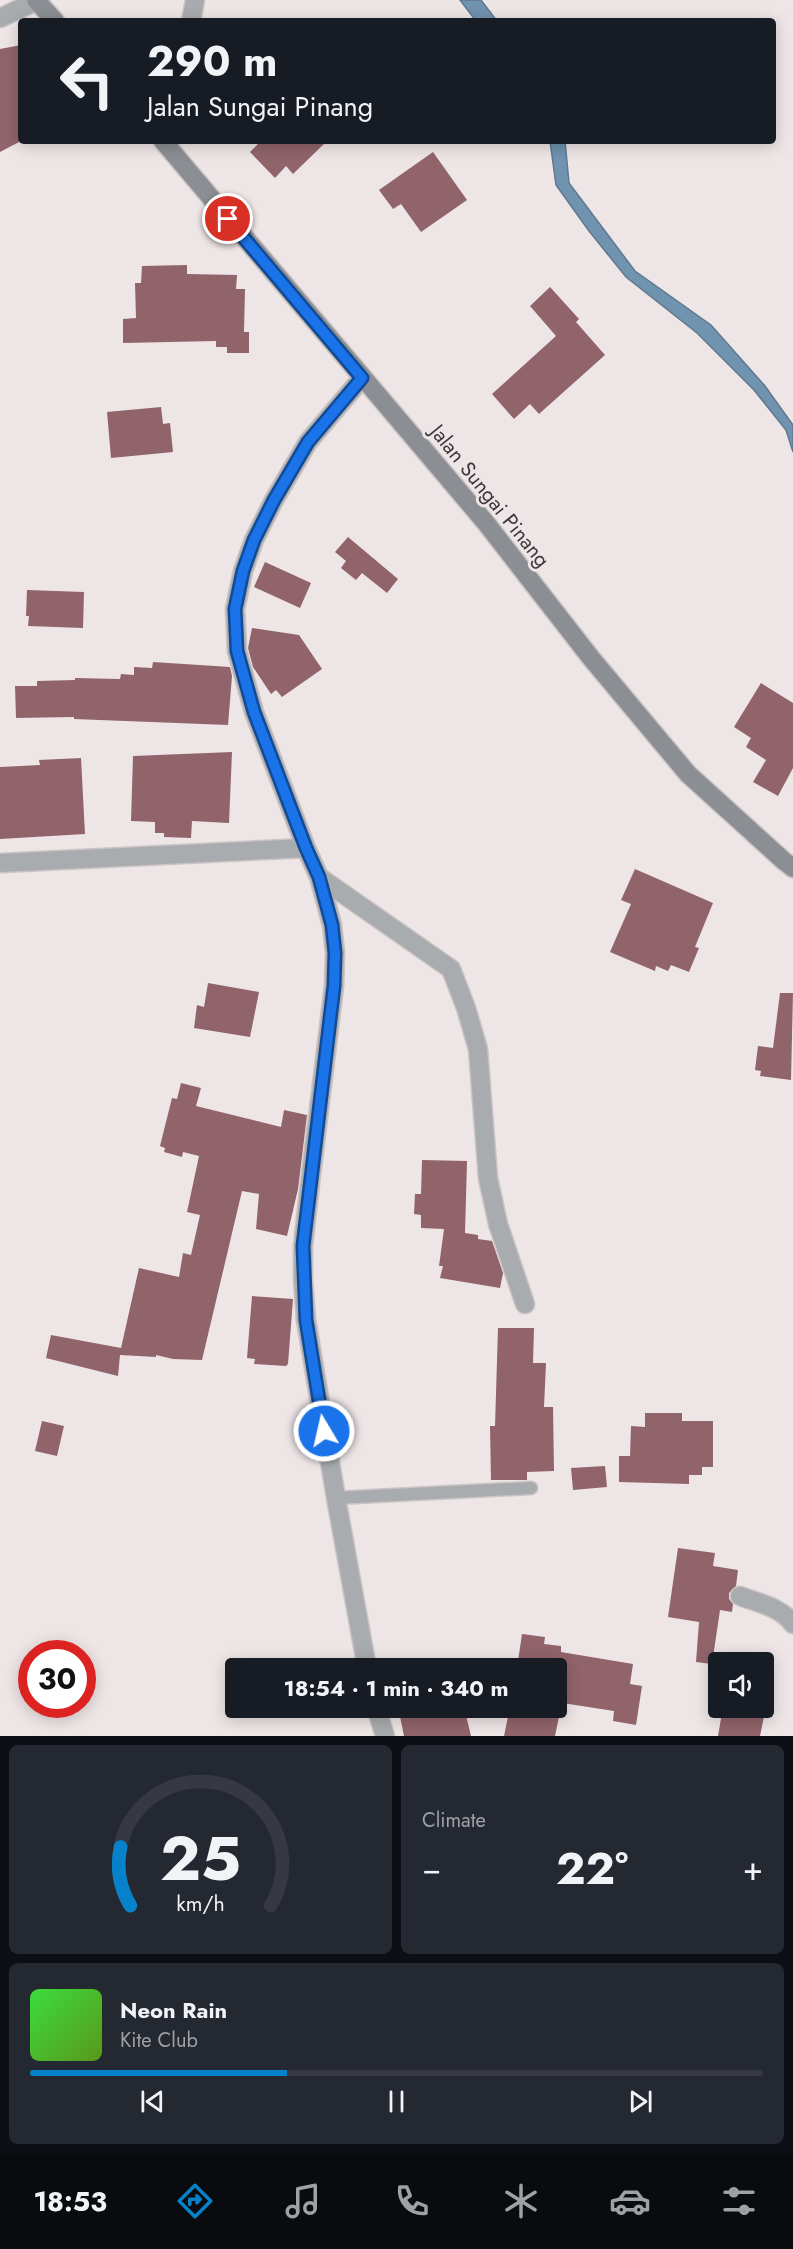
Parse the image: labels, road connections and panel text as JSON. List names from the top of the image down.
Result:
{
  "streets": {
    "street": ["Jalan Sungai Pinang"]
  },
  "page": {
    "turn": ["290 m", "Jalan Sungai Pinang"],
    "limit": "30",
    "trip": "18:54 · 1 min · 340 m",
    "tile": "Climate",
    "heat": ["−", "22°", "+"],
    "song": ["Neon Rain", "Kite Club"],
    "tabs": "18:53",
    "gauge": ["25", "km/h"]
  }
}
